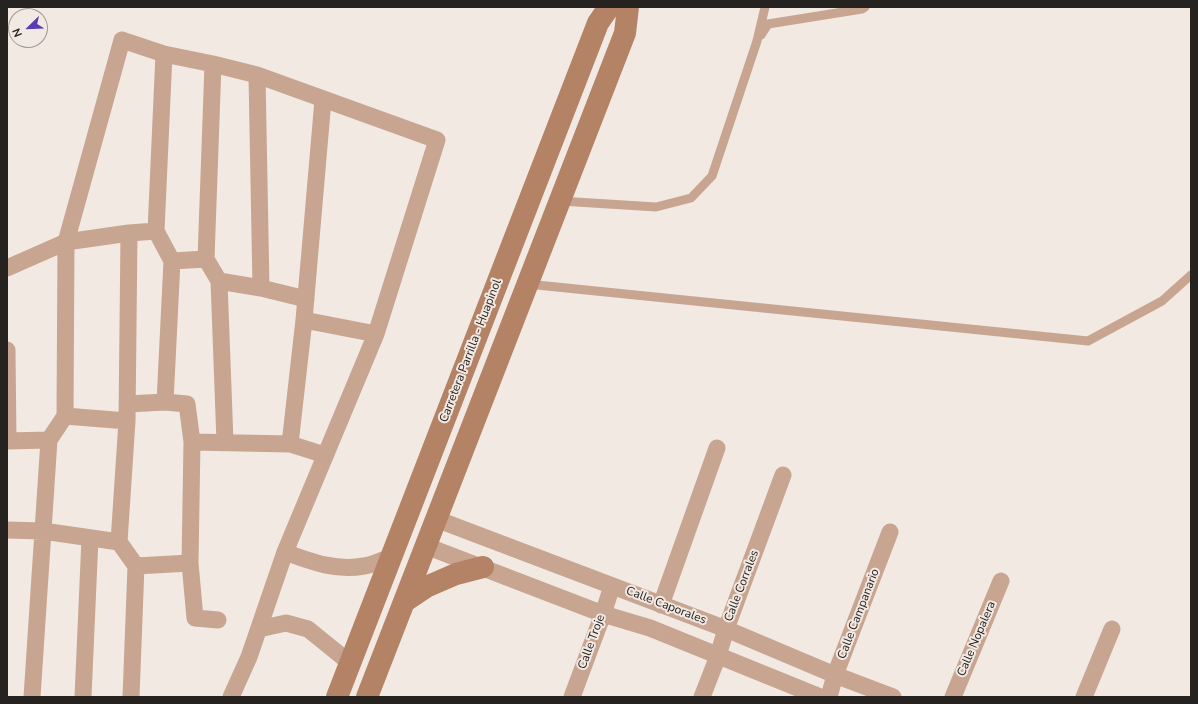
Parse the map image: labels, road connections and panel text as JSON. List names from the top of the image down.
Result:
{
  "streets": {
    "main road": ["Carretera Parrilla - Huapinol"],
    "street": [
      "Calle Corrales",
      "Calle Caporales",
      "Calle Campanario",
      "Calle Nopalera",
      "Calle Troje"
    ]
  },
  "crossings": [
    ["Calle Corrales", "Calle Caporales"],
    ["Calle Caporales", "Calle Campanario"],
    ["Calle Caporales", "Calle Troje"]
  ],
  "north": "bottom left"
}
